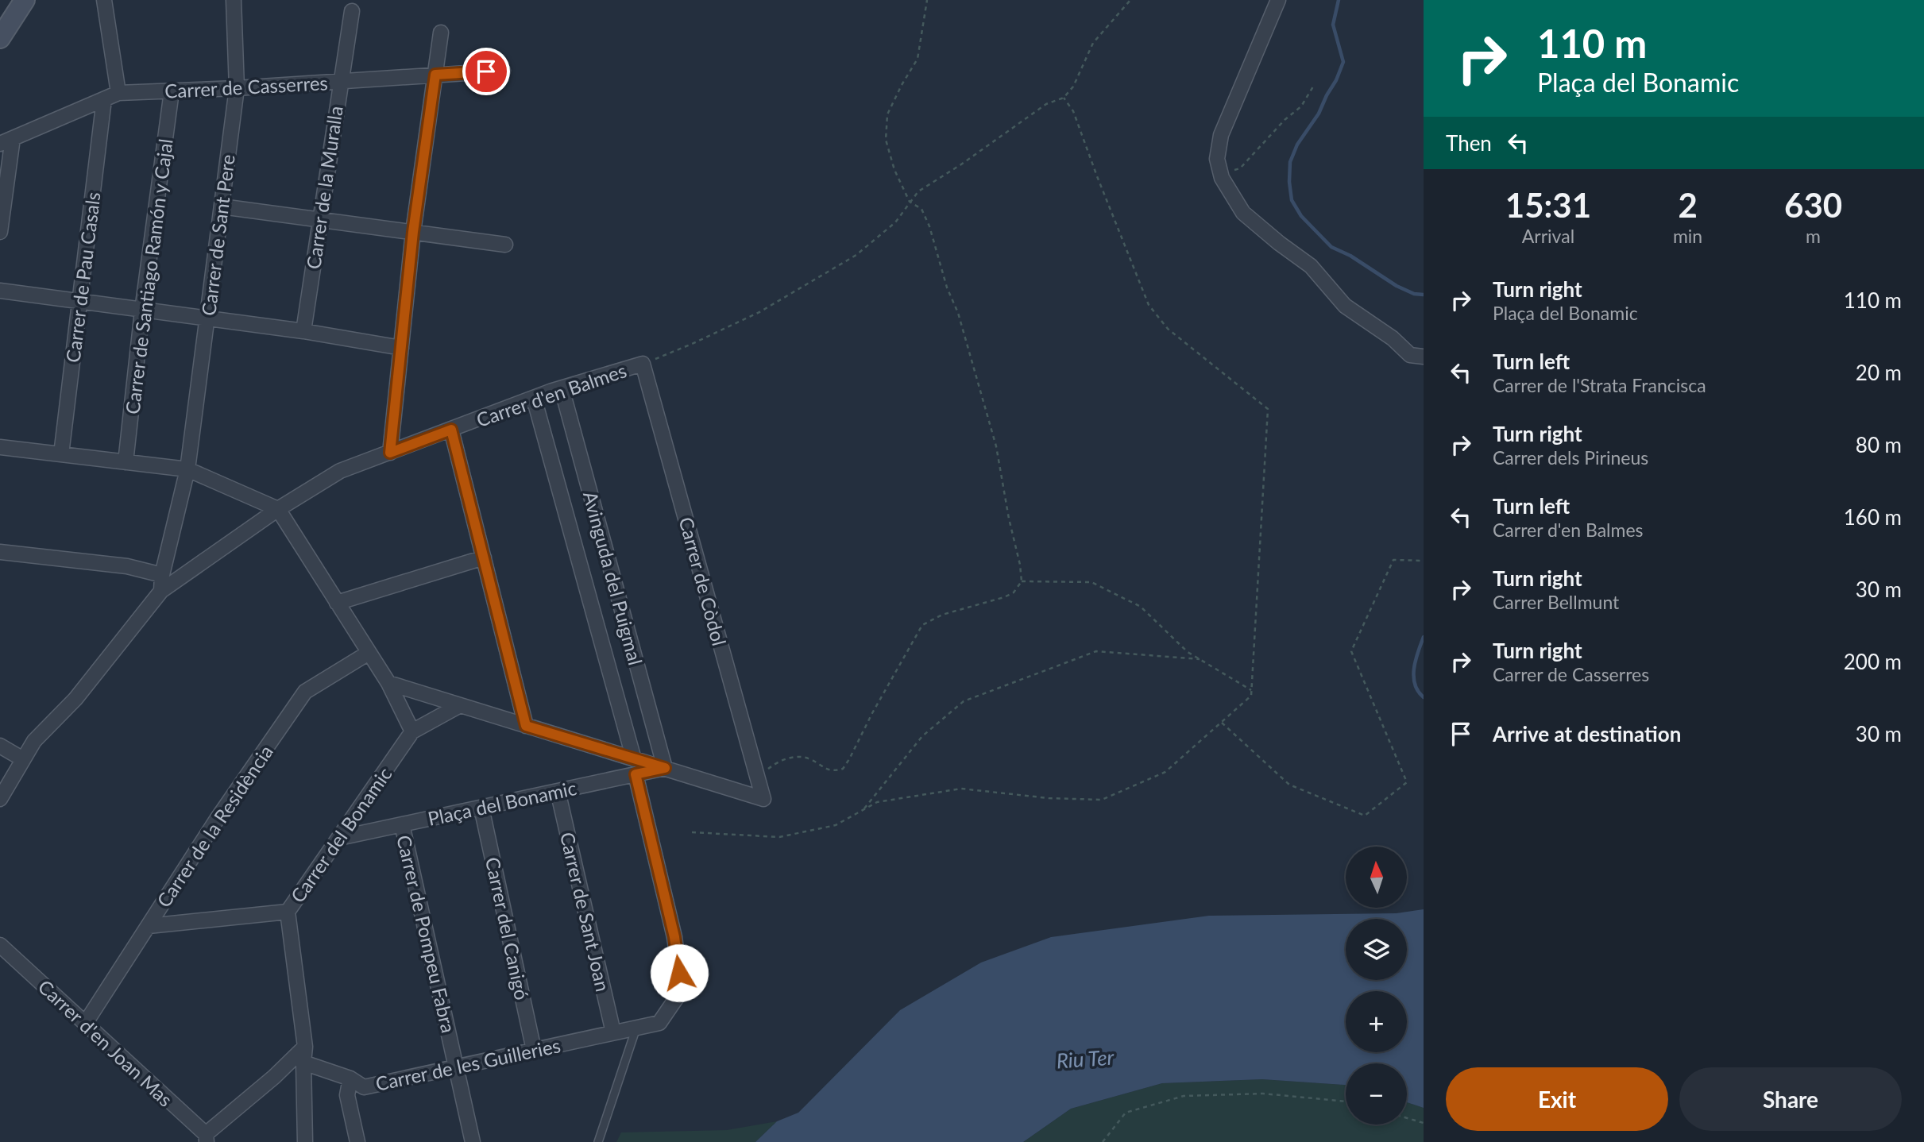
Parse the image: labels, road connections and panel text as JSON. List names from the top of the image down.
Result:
{
  "streets": {
    "street": [
      "Carrer de Casserres",
      "Carrer de la Muralla",
      "Carrer de Sant Pere",
      "Carrer de Santiago Ramón y Cajal",
      "Carrer de Pau Casals",
      "Carrer d'en Balmes",
      "Avinguda del Puigmal",
      "Carrer de Còdol",
      "Plaça del Bonamic",
      "Carrer de la Residència",
      "Carrer del Bonamic",
      "Carrer de Sant Joan",
      "Carrer del Canigó",
      "Carrer de Pompeu Fabra",
      "Carrer d'en Joan Mas",
      "Carrer de les Guilleries"
    ]
  },
  "crossings": [
    ["Carrer de Casserres", "Carrer de la Muralla"],
    ["Carrer de Casserres", "Carrer de Sant Pere"],
    ["Carrer de Casserres", "Carrer de Santiago Ramón y Cajal"],
    ["Carrer de Casserres", "Carrer de Pau Casals"],
    ["Carrer de Sant Pere", "Carrer d'en Balmes"],
    ["Carrer d'en Balmes", "Avinguda del Puigmal"],
    ["Carrer d'en Balmes", "Carrer de Còdol"],
    ["Avinguda del Puigmal", "Carrer de Còdol"],
    ["Avinguda del Puigmal", "Plaça del Bonamic"],
    ["Carrer de Còdol", "Plaça del Bonamic"],
    ["Plaça del Bonamic", "Carrer del Bonamic"],
    ["Plaça del Bonamic", "Carrer de Sant Joan"],
    ["Plaça del Bonamic", "Carrer del Canigó"],
    ["Plaça del Bonamic", "Carrer de Pompeu Fabra"],
    ["Plaça del Bonamic", "Carrer de les Guilleries"],
    ["Carrer de la Residència", "Carrer d'en Joan Mas"],
    ["Carrer del Bonamic", "Carrer de les Guilleries"],
    ["Carrer de Sant Joan", "Carrer de les Guilleries"],
    ["Carrer del Canigó", "Carrer de les Guilleries"],
    ["Carrer de Pompeu Fabra", "Carrer de les Guilleries"]
  ],
  "water": ["Riu Ter"],
  "north": "top",
  "page": {
    "turn": ["110 m", "Plaça del Bonamic"],
    "then": "Then",
    "eta": [
      "15:31",
      "Arrival",
      "2",
      "min",
      "630",
      "m"
    ],
    "list": [
      {
        "name": "Turn right",
        "note": "Plaça del Bonamic",
        "value": "110 m"
      },
      {
        "name": "Turn left",
        "note": "Carrer de l'Strata Francisca",
        "value": "20 m"
      },
      {
        "name": "Turn right",
        "note": "Carrer dels Pirineus",
        "value": "80 m"
      },
      {
        "name": "Turn left",
        "note": "Carrer d'en Balmes",
        "value": "160 m"
      },
      {
        "name": "Turn right",
        "note": "Carrer Bellmunt",
        "value": "30 m"
      },
      {
        "name": "Turn right",
        "note": "Carrer de Casserres",
        "value": "200 m"
      },
      {
        "name": "Arrive at destination",
        "value": "30 m"
      }
    ],
    "map_buttons": ["+", "−"],
    "buttons": ["Exit", "Share"]
  }
}
